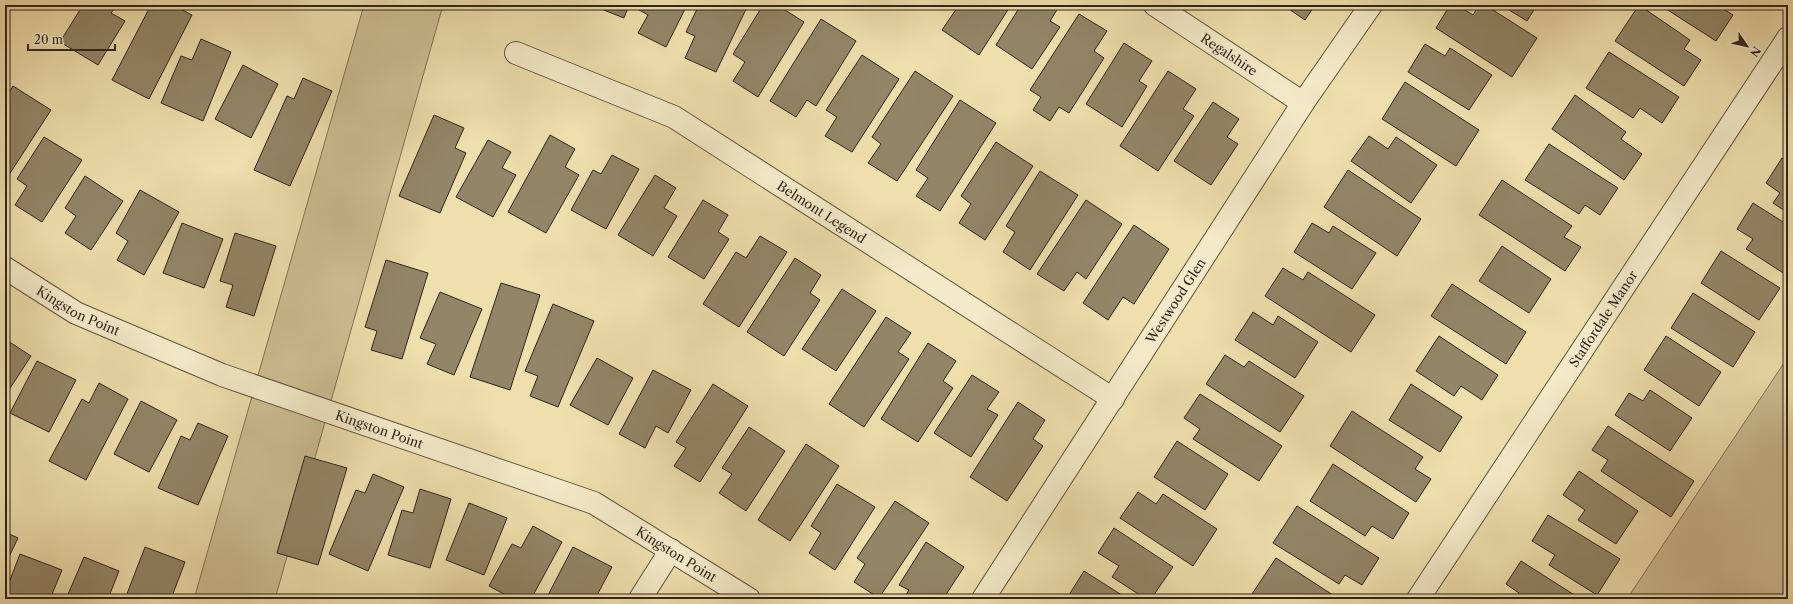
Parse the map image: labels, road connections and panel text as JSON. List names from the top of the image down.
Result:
{
  "streets": {
    "street": [
      "Regalshire",
      "Belmont Legend",
      "Westwood Glen",
      "Kingston Point",
      "Staffordale Manor"
    ]
  },
  "crossings": [
    ["Regalshire", "Westwood Glen"],
    ["Belmont Legend", "Westwood Glen"]
  ],
  "scale_bar": "20 m",
  "north": "bottom right"
}
